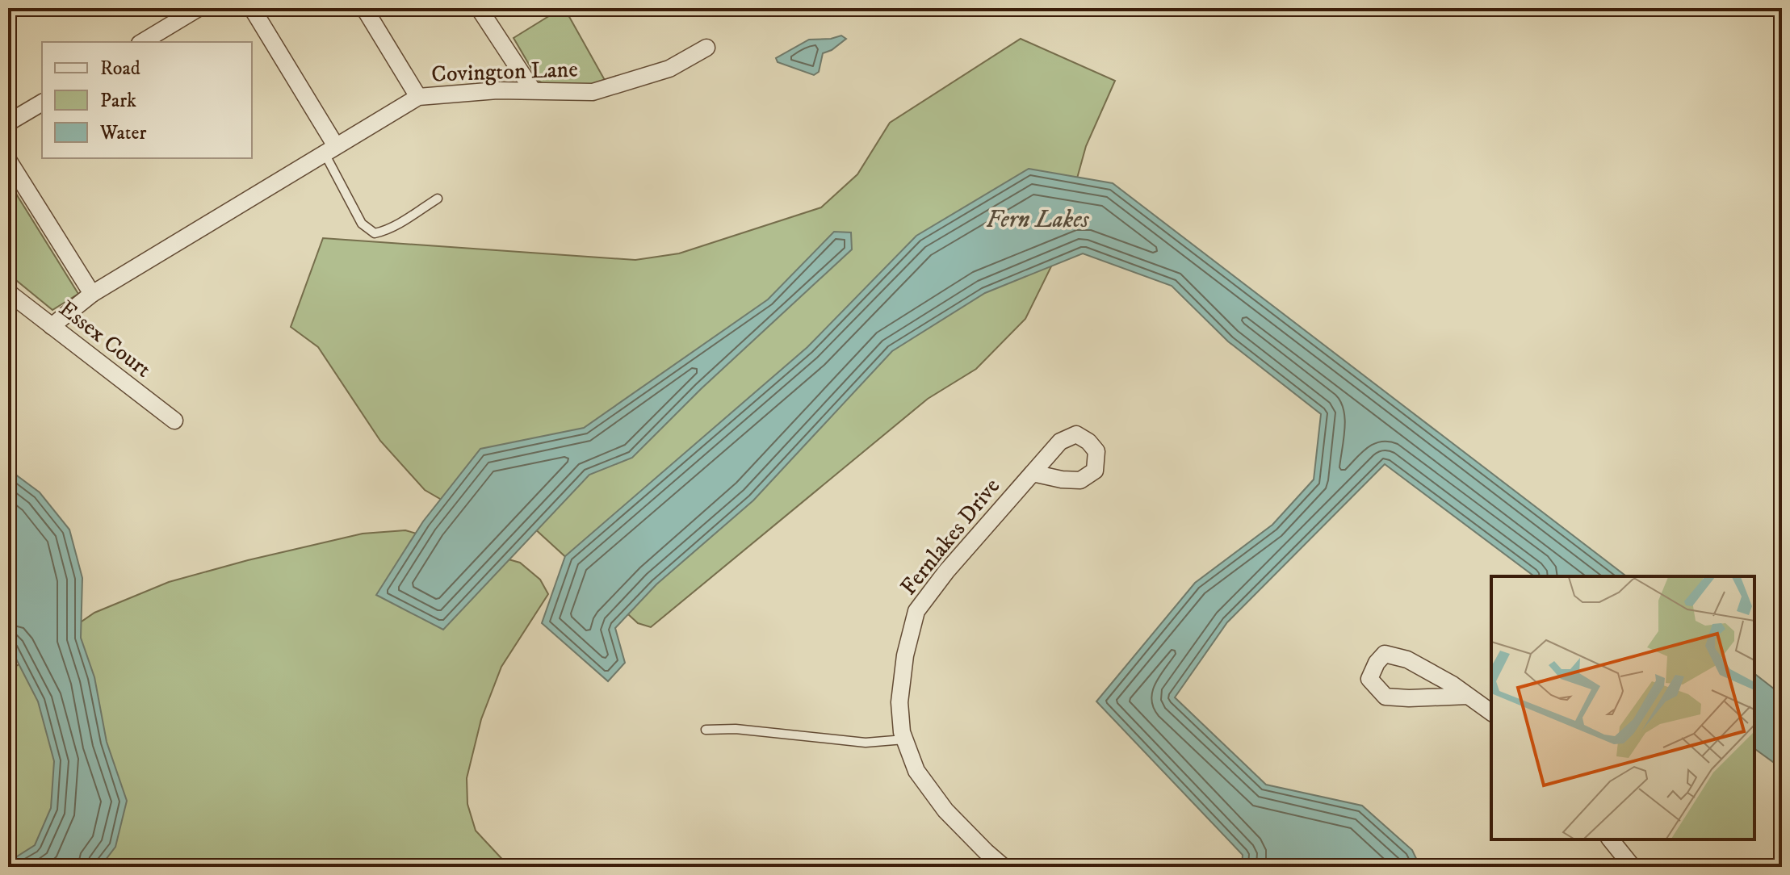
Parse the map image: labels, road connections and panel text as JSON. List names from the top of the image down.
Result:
{
  "streets": {
    "street": ["Covington Lane", "Essex Court", "Fernlakes Drive"]
  },
  "crossings": [
    ["Covington Lane", "Essex Court"]
  ],
  "water": ["Fern Lakes"],
  "legend": ["Road", "Park", "Water"]
}
